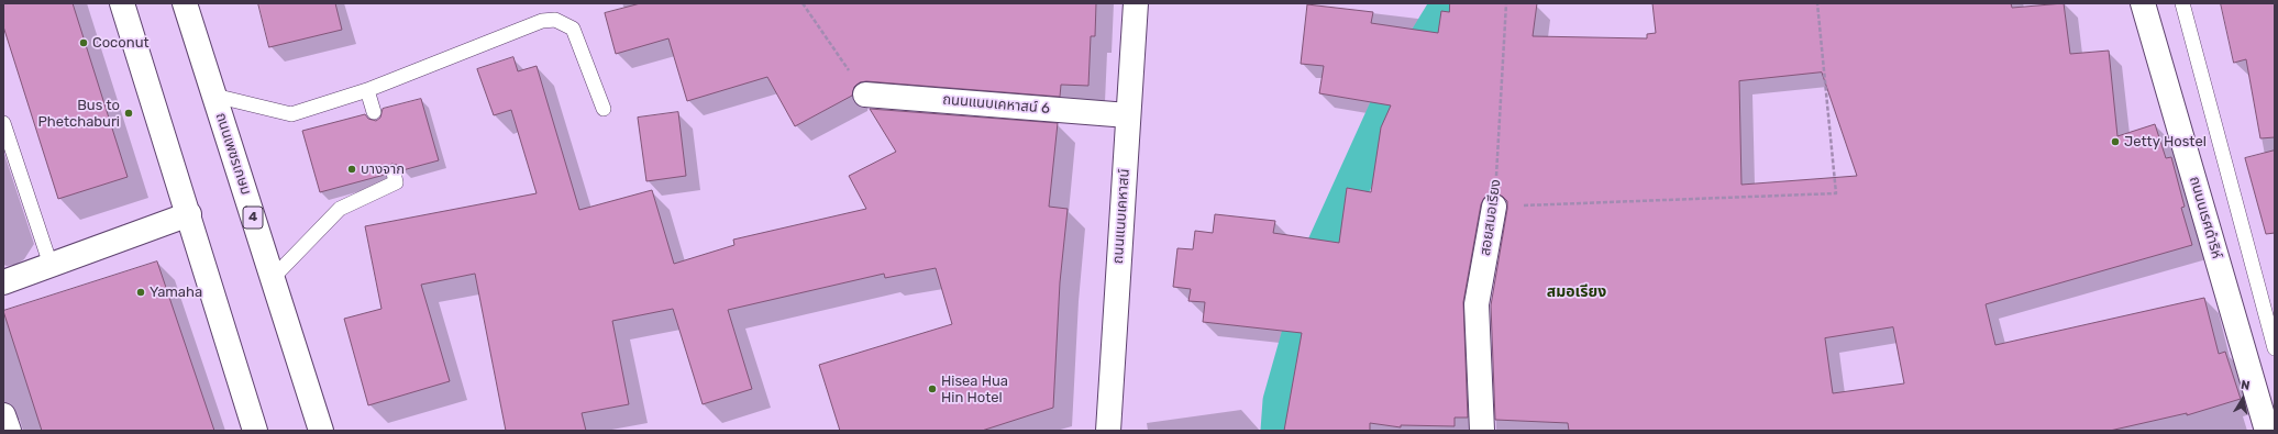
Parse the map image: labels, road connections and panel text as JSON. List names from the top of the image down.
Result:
{
  "streets": {
    "street": [
      "ถนนแนบเคหาสน์ 6",
      "ถนนเพชรเกษม",
      "ถนนแนบเคหาสน์",
      "4",
      "สอยสมอเรียง",
      "ถนนนเรศดำริห์"
    ]
  },
  "crossings": [
    ["ถนนแนบเคหาสน์ 6", "ถนนแนบเคหาสน์"]
  ],
  "districts": ["สมอเรียง"],
  "places": [
    "Coconut",
    "Bus to Phetchaburi",
    "Jetty Hostel",
    "บางจาก",
    "Yamaha",
    "Hisea Hua Hin Hotel"
  ],
  "north": "top"
}
